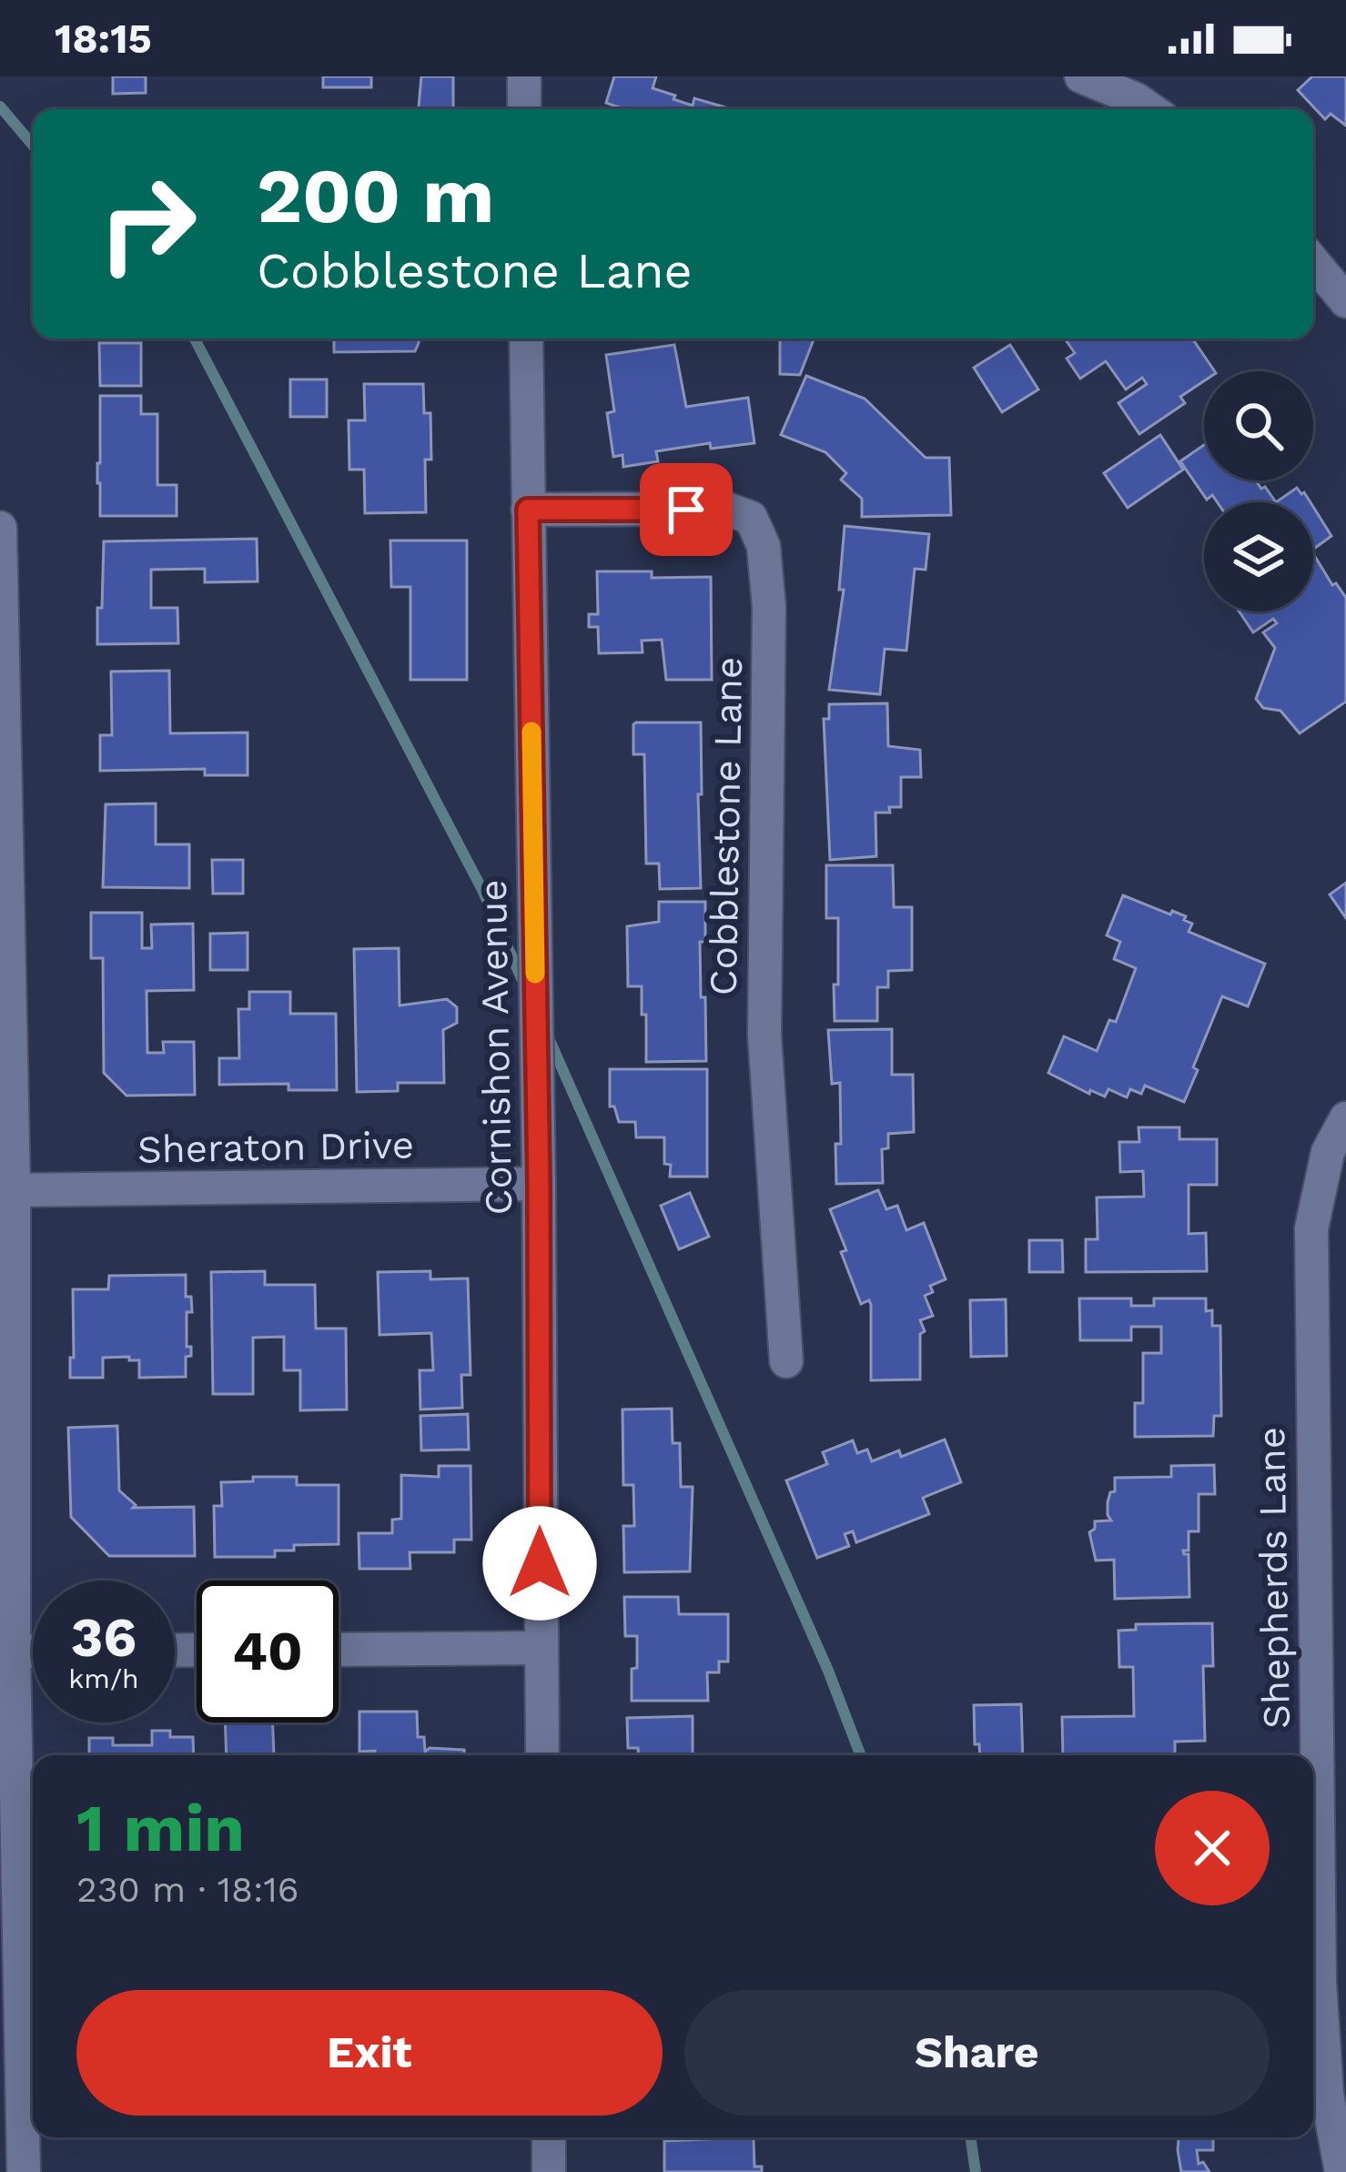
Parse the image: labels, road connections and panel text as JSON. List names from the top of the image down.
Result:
{
  "streets": {
    "street": [
      "Cobblestone Lane",
      "Cornishon Avenue",
      "Sheraton Drive",
      "Shepherds Lane"
    ]
  },
  "crossings": [
    ["Cobblestone Lane", "Cornishon Avenue"],
    ["Cornishon Avenue", "Sheraton Drive"]
  ],
  "page": {
    "status": "18:15",
    "turn": ["200 m", "Cobblestone Lane"],
    "speed": "36 km/h",
    "limit": "40",
    "heading": ["1 min", "230 m · 18:16"],
    "buttons": ["Exit", "Share"]
  }
}
